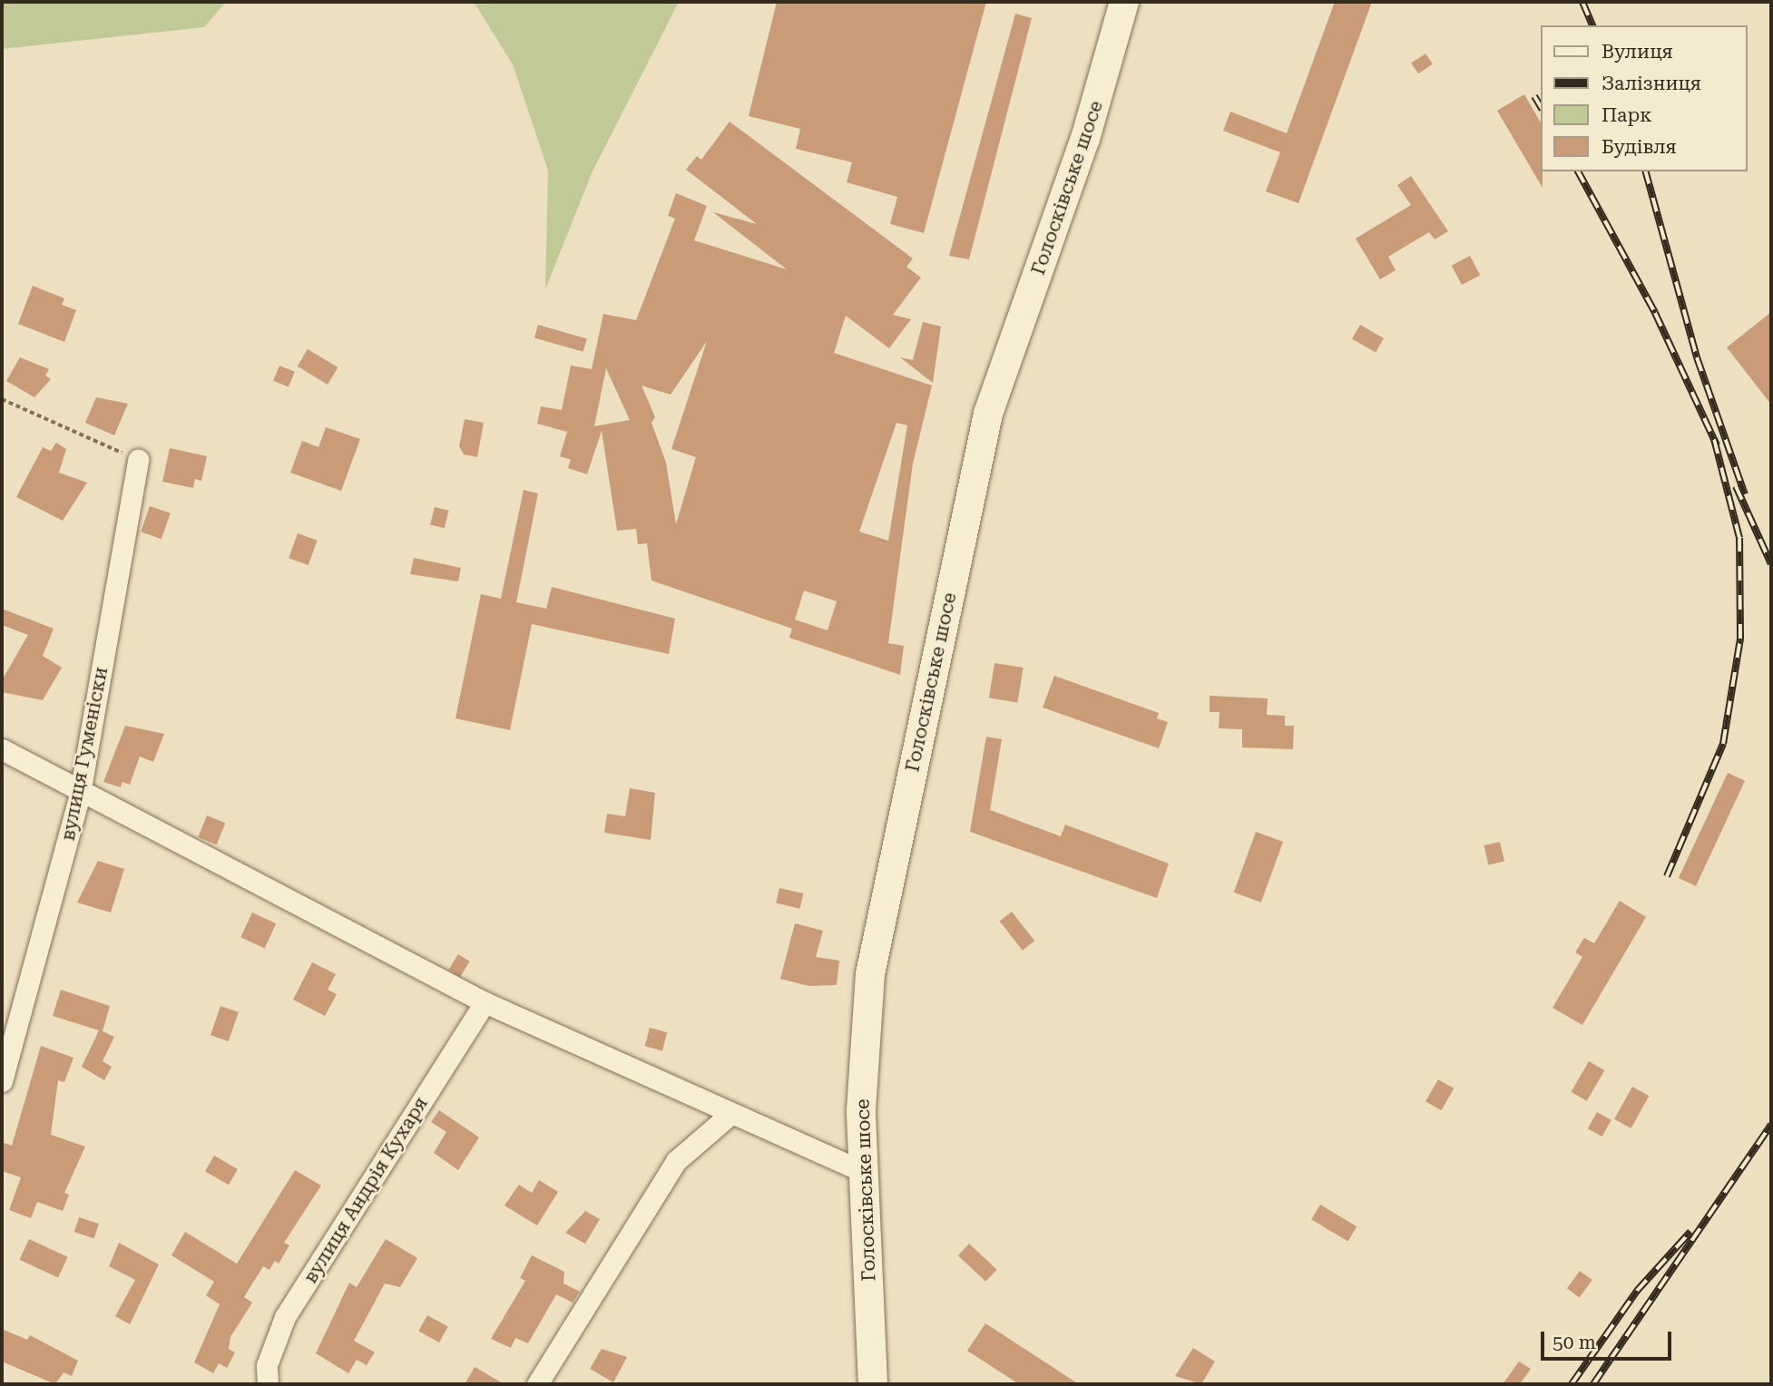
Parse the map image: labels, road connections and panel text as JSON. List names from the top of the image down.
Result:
{
  "streets": {
    "street": ["Голосківське шосе", "вулиця Гуменіски", "вулиця Андрія Кухаря"]
  },
  "legend": [
    "Вулиця",
    "Залізниця",
    "Парк",
    "Будівля"
  ],
  "scale_bar": "50 m"
}
